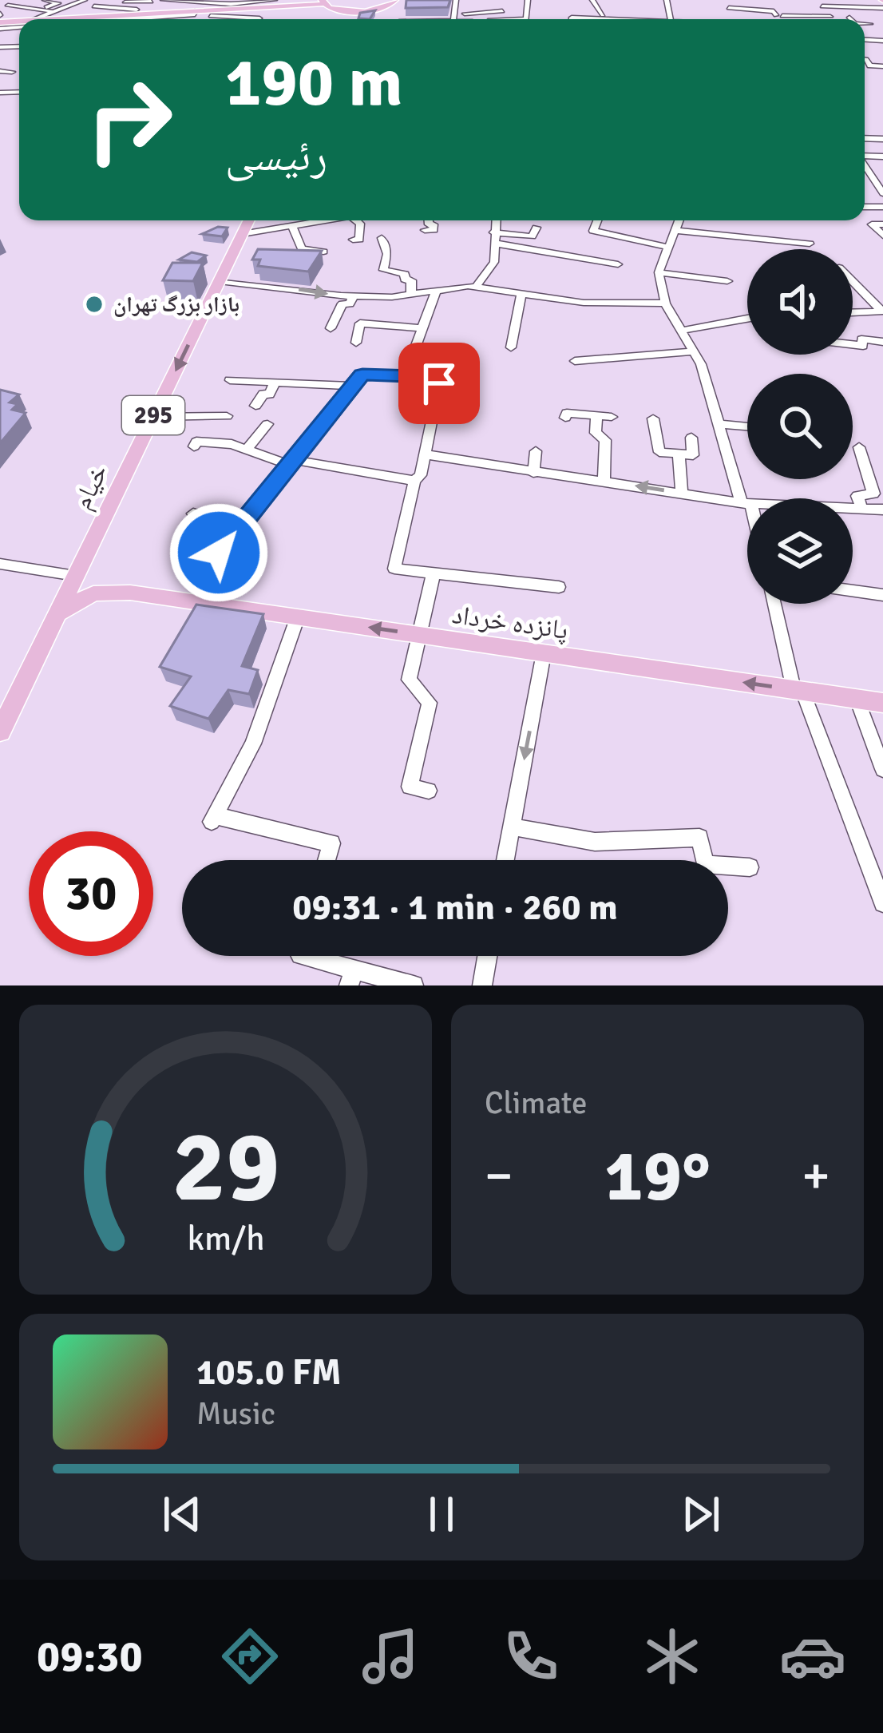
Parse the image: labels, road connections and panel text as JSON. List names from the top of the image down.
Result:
{
  "streets": {
    "main road": ["295", "خیام", "پانزده خرداد"]
  },
  "crossings": [
    ["خیام", "پانزده خرداد"]
  ],
  "one_way": ["پانزده خرداد"],
  "places": ["بازار بزرگ تهران"],
  "page": {
    "turn": ["190 m", "رئیسی"],
    "limit": "30",
    "trip": "09:31 · 1 min · 260 m",
    "tile": "Climate",
    "heat": ["−", "19°", "+"],
    "song": ["105.0 FM", "Music"],
    "tabs": "09:30",
    "gauge": ["29", "km/h"]
  }
}
